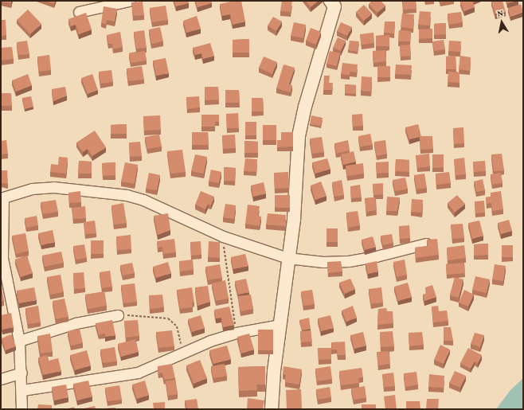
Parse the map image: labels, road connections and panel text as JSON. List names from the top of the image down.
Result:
{
  "north": "top"
}
